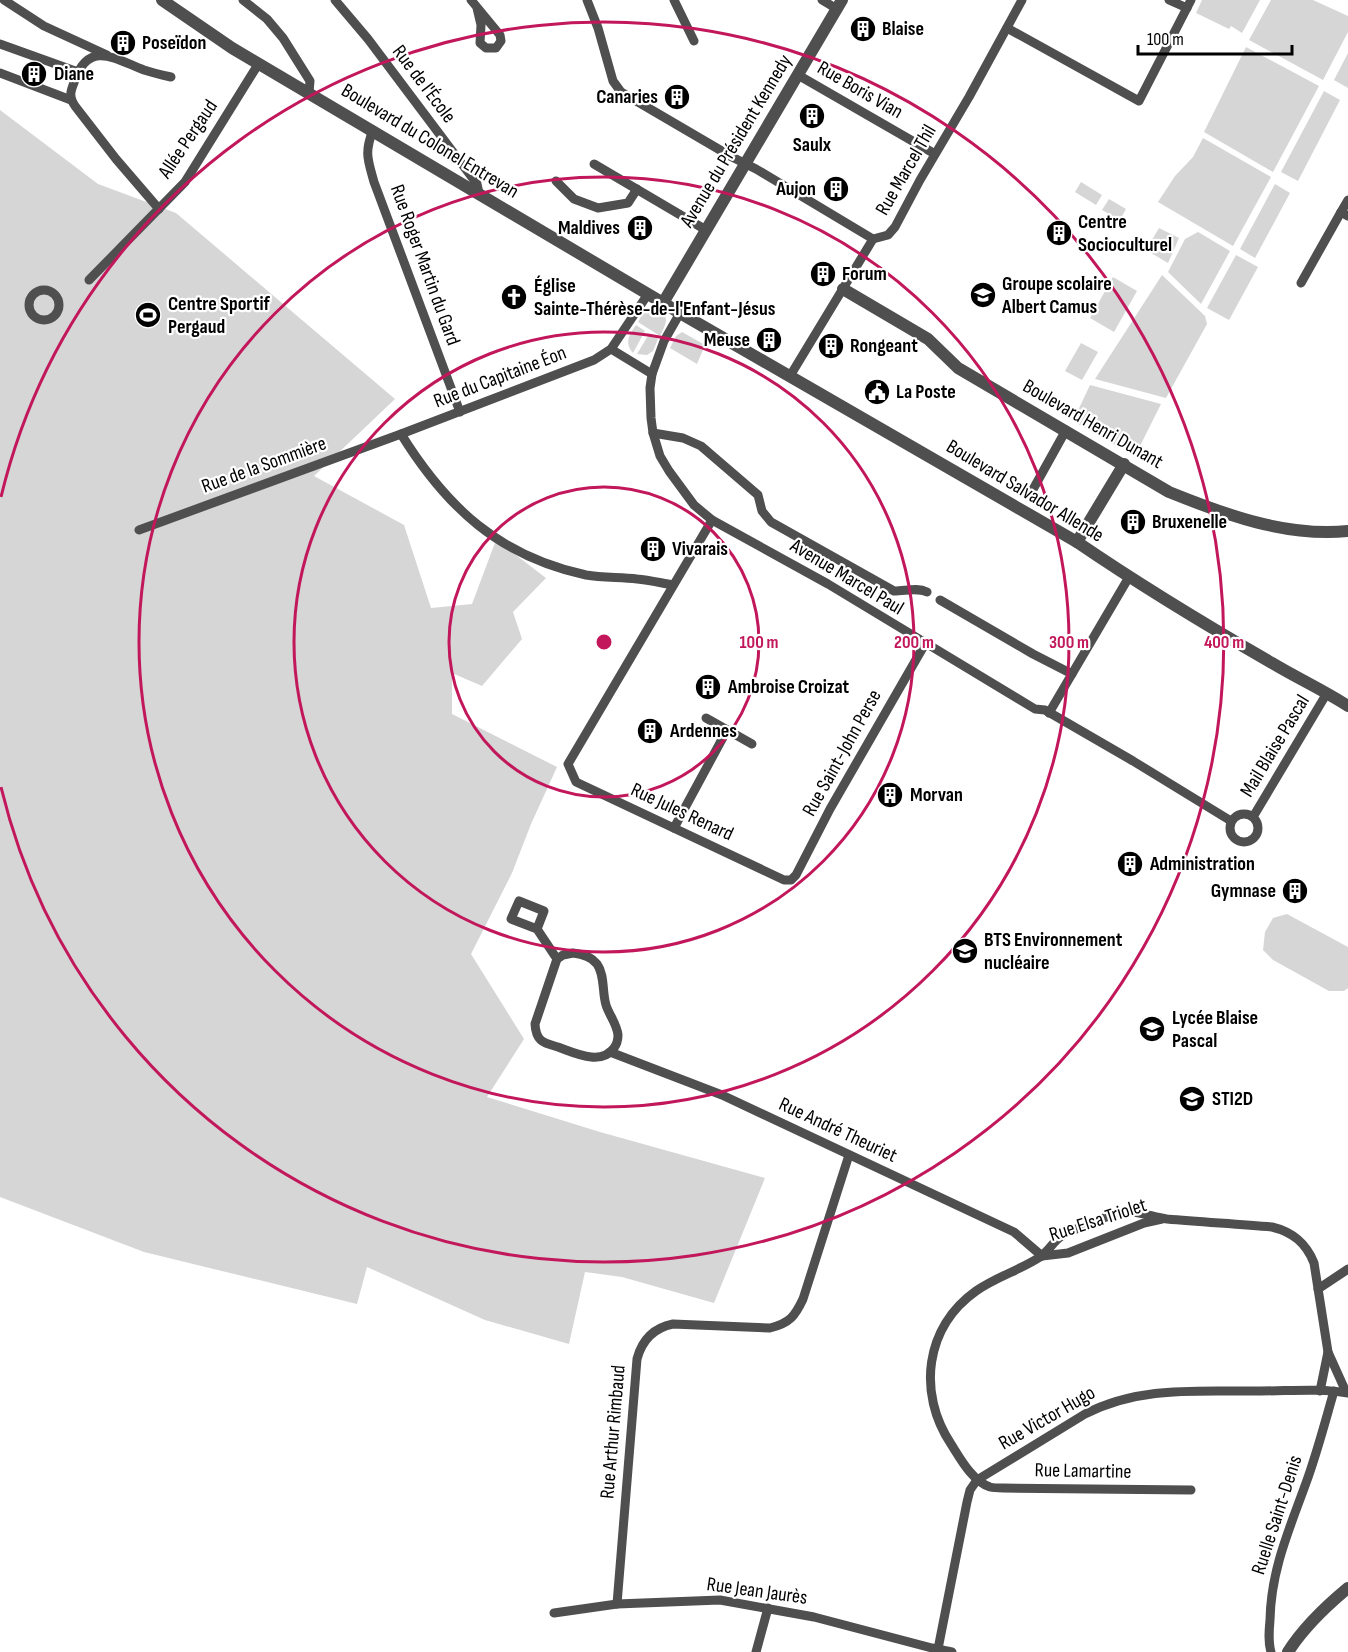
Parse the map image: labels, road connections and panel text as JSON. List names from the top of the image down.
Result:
{
  "streets": {
    "street": [
      "Rue de l'École",
      "Rue Boris Vian",
      "Allée Pergaud",
      "Boulevard du Colonel Entrevan",
      "Avenue du Président Kennedy",
      "Rue Marcel Thil",
      "Rue Roger Martin du Gard",
      "Rue du Capitaine Éon",
      "Boulevard Henri Dunant",
      "Rue de la Sommière",
      "Boulevard Salvador Allende",
      "Avenue Marcel Paul",
      "Mail Blaise Pascal",
      "Rue Saint-John Perse",
      "Rue Jules Renard",
      "Rue André Theuriet",
      "Rue Elsa Triolet",
      "Rue Victor Hugo",
      "Rue Arthur Rimbaud",
      "Rue Lamartine",
      "Ruelle Saint-Denis",
      "Rue Jean Jaurès"
    ]
  },
  "crossings": [
    ["Rue de l'École", "Boulevard du Colonel Entrevan"],
    ["Rue Boris Vian", "Avenue du Président Kennedy"],
    ["Rue Boris Vian", "Rue Marcel Thil"],
    ["Allée Pergaud", "Boulevard du Colonel Entrevan"],
    ["Boulevard du Colonel Entrevan", "Avenue du Président Kennedy"],
    ["Boulevard du Colonel Entrevan", "Rue Roger Martin du Gard"],
    ["Boulevard du Colonel Entrevan", "Boulevard Salvador Allende"],
    ["Boulevard du Colonel Entrevan", "Avenue Marcel Paul"],
    ["Rue Marcel Thil", "Boulevard Henri Dunant"],
    ["Rue Marcel Thil", "Boulevard Salvador Allende"],
    ["Rue Roger Martin du Gard", "Rue du Capitaine Éon"],
    ["Rue du Capitaine Éon", "Rue de la Sommière"],
    ["Boulevard Salvador Allende", "Avenue Marcel Paul"],
    ["Boulevard Salvador Allende", "Mail Blaise Pascal"],
    ["Avenue Marcel Paul", "Mail Blaise Pascal"],
    ["Avenue Marcel Paul", "Rue Saint-John Perse"],
    ["Rue Saint-John Perse", "Rue Jules Renard"],
    ["Rue André Theuriet", "Rue Elsa Triolet"],
    ["Rue André Theuriet", "Rue Arthur Rimbaud"],
    ["Rue Elsa Triolet", "Rue Victor Hugo"],
    ["Rue Elsa Triolet", "Rue Lamartine"],
    ["Rue Victor Hugo", "Rue Lamartine"],
    ["Rue Victor Hugo", "Ruelle Saint-Denis"],
    ["Rue Arthur Rimbaud", "Rue Jean Jaurès"]
  ],
  "places": {
    "building": [
      "Blaise",
      "Poseïdon",
      "Diane",
      "Canaries",
      "Saulx",
      "Aujon",
      "Maldives",
      "Centre Socioculturel",
      "Forum",
      "Meuse",
      "Rongeant",
      "Bruxenelle",
      "Vivarais",
      "Ambroise Croizat",
      "Ardennes",
      "Morvan",
      "Administration",
      "Gymnase"
    ],
    "school or university": [
      "Groupe scolaire Albert Camus",
      "BTS Environnement nucléaire",
      "Lycée Blaise Pascal",
      "STI2D"
    ],
    "church": ["Église Sainte-Thérèse-de-l'Enfant-Jésus"],
    "sports": ["Centre Sportif Pergaud"],
    "public building": ["La Poste"]
  },
  "scale_bar": "100 m",
  "rings": [
    "100 m",
    "200 m",
    "300 m",
    "400 m"
  ]
}
